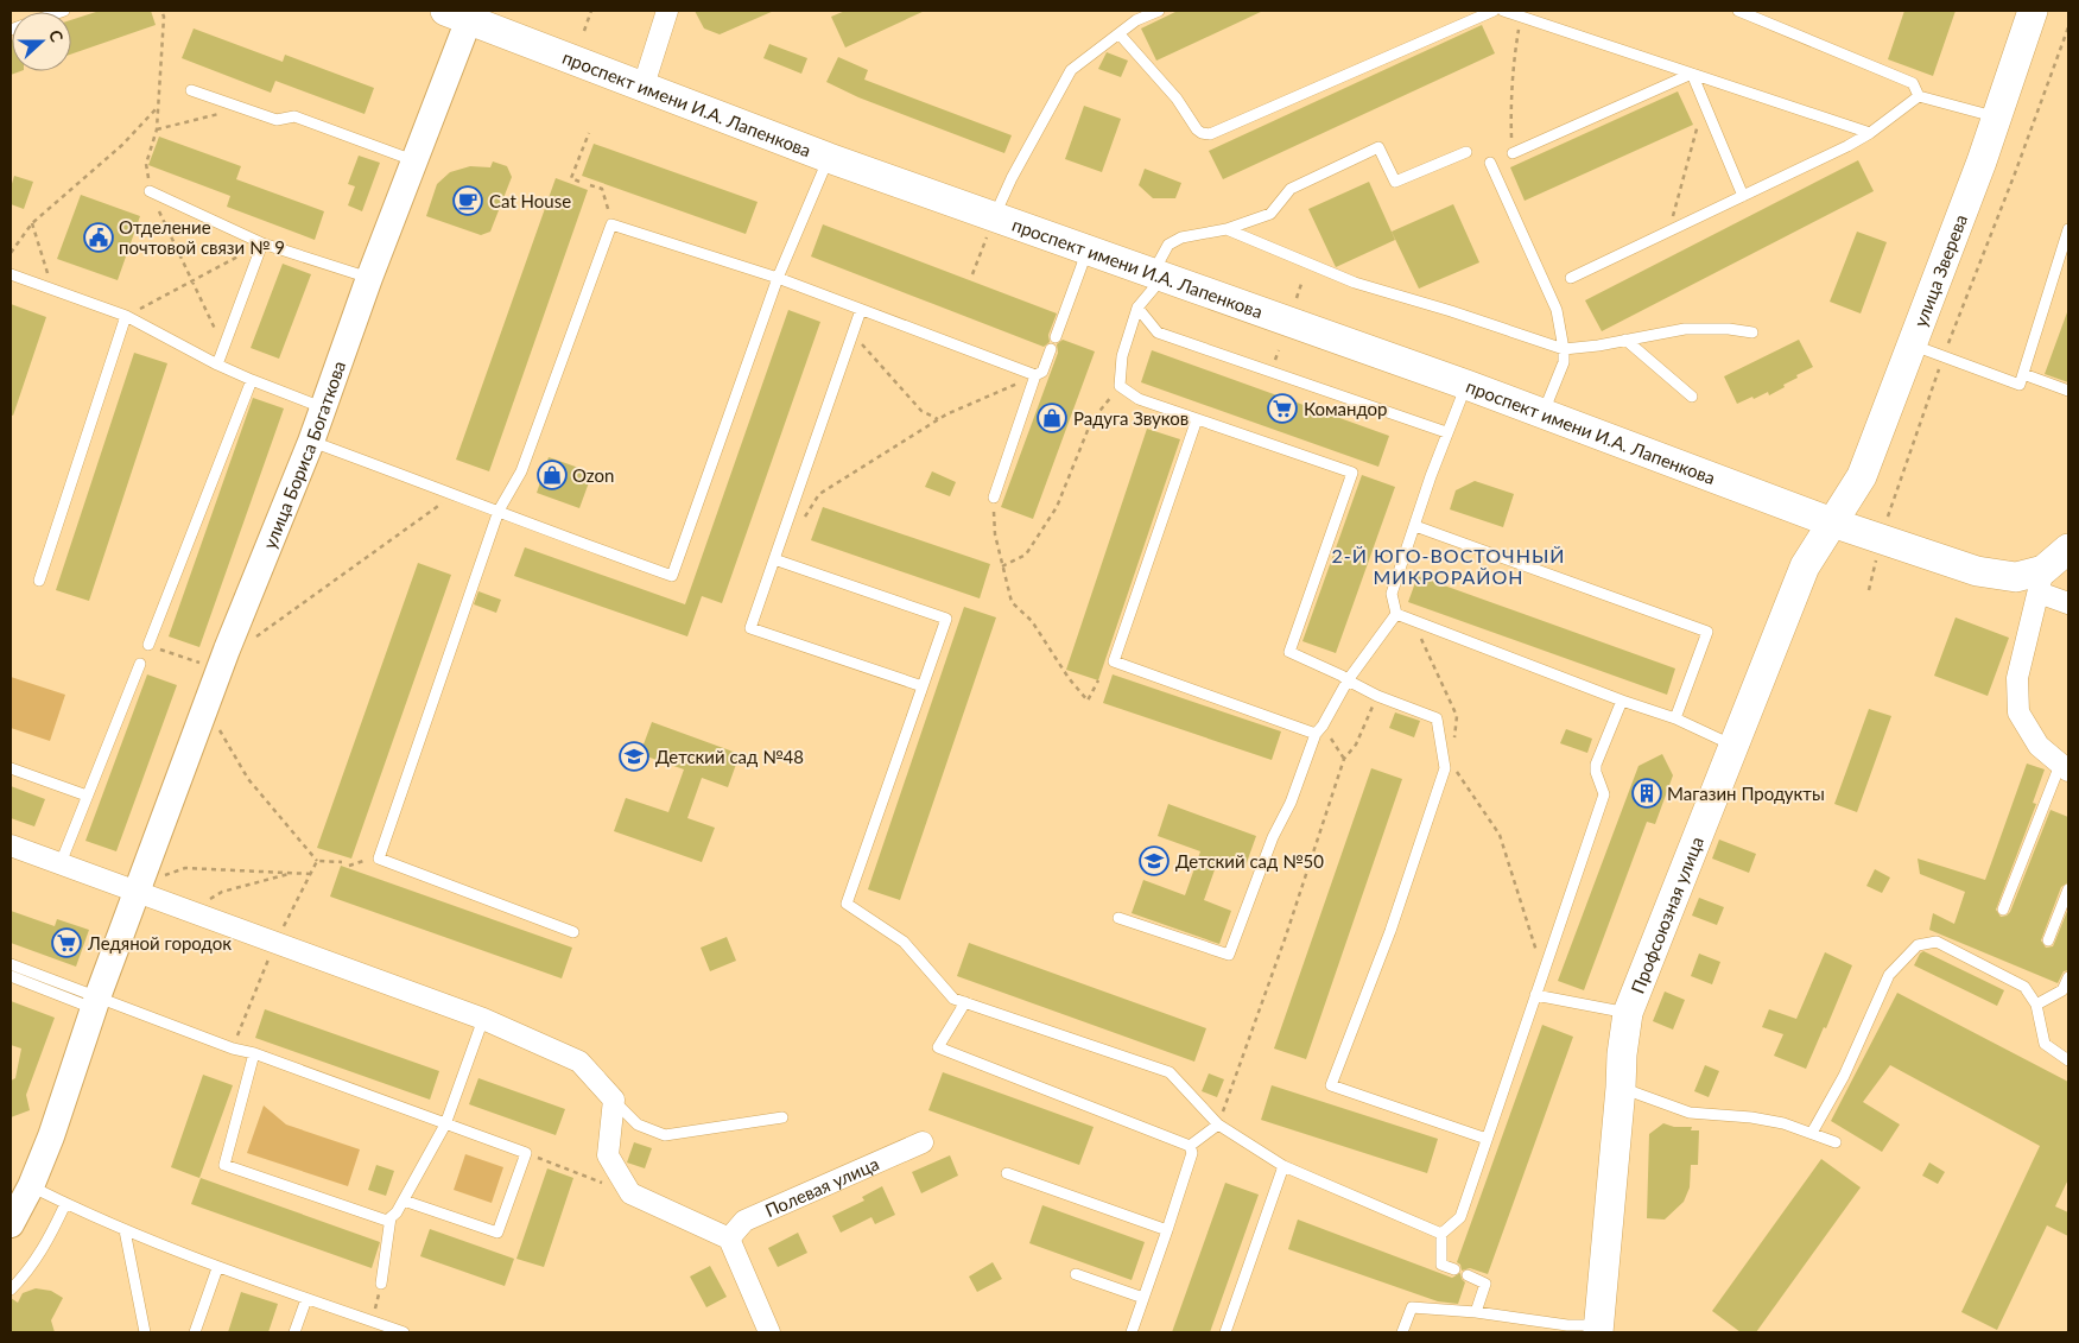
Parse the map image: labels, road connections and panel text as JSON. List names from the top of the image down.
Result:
{
  "streets": {
    "main road": ["проспект имени И.А. Лапенкова", "улица Зверева", "Профсоюзная улица"],
    "street": ["улица Бориса Богаткова", "Полевая улица"]
  },
  "crossings": [
    ["проспект имени И.А. Лапенкова", "улица Зверева"],
    ["проспект имени И.А. Лапенкова", "улица Бориса Богаткова"],
    ["проспект имени И.А. Лапенкова", "Профсоюзная улица"],
    ["улица Зверева", "Профсоюзная улица"]
  ],
  "districts": ["2-Й ЮГО-ВОСТОЧНЫЙ МИКРОРАЙОН"],
  "places": {
    "cafe": ["Cat House"],
    "public building": ["Отделение почтовой связи № 9"],
    "supermarket": ["Командор", "Ледяной городок"],
    "shop": ["Радуга Звуков", "Ozon"],
    "school or university": ["Детский сад №48", "Детский сад №50"],
    "building": ["Магазин Продукты"]
  },
  "north": "right"
}
